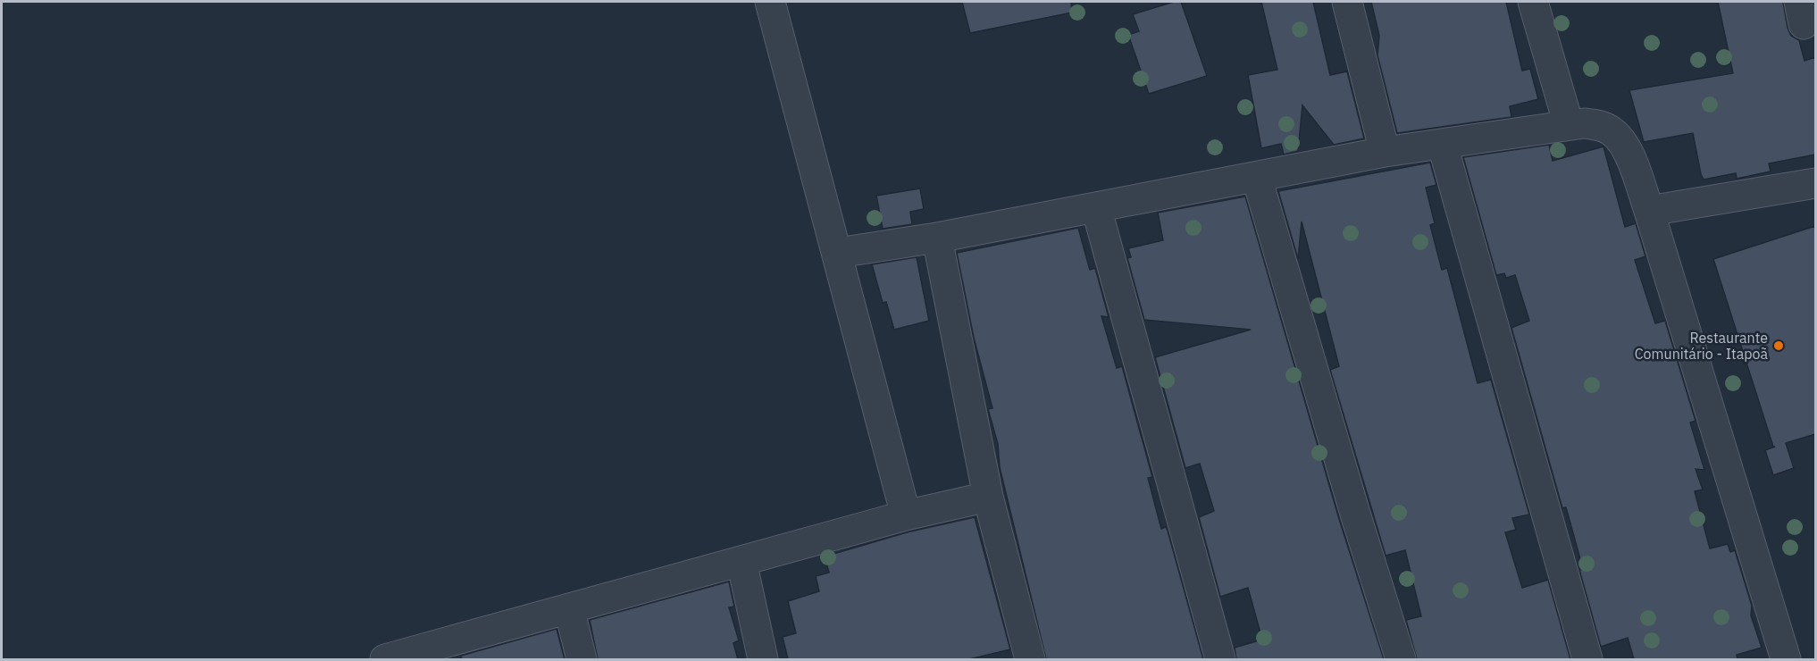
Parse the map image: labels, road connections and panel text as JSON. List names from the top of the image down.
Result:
{
  "places": ["Restaurante Comunitário - Itapoã"]
}
